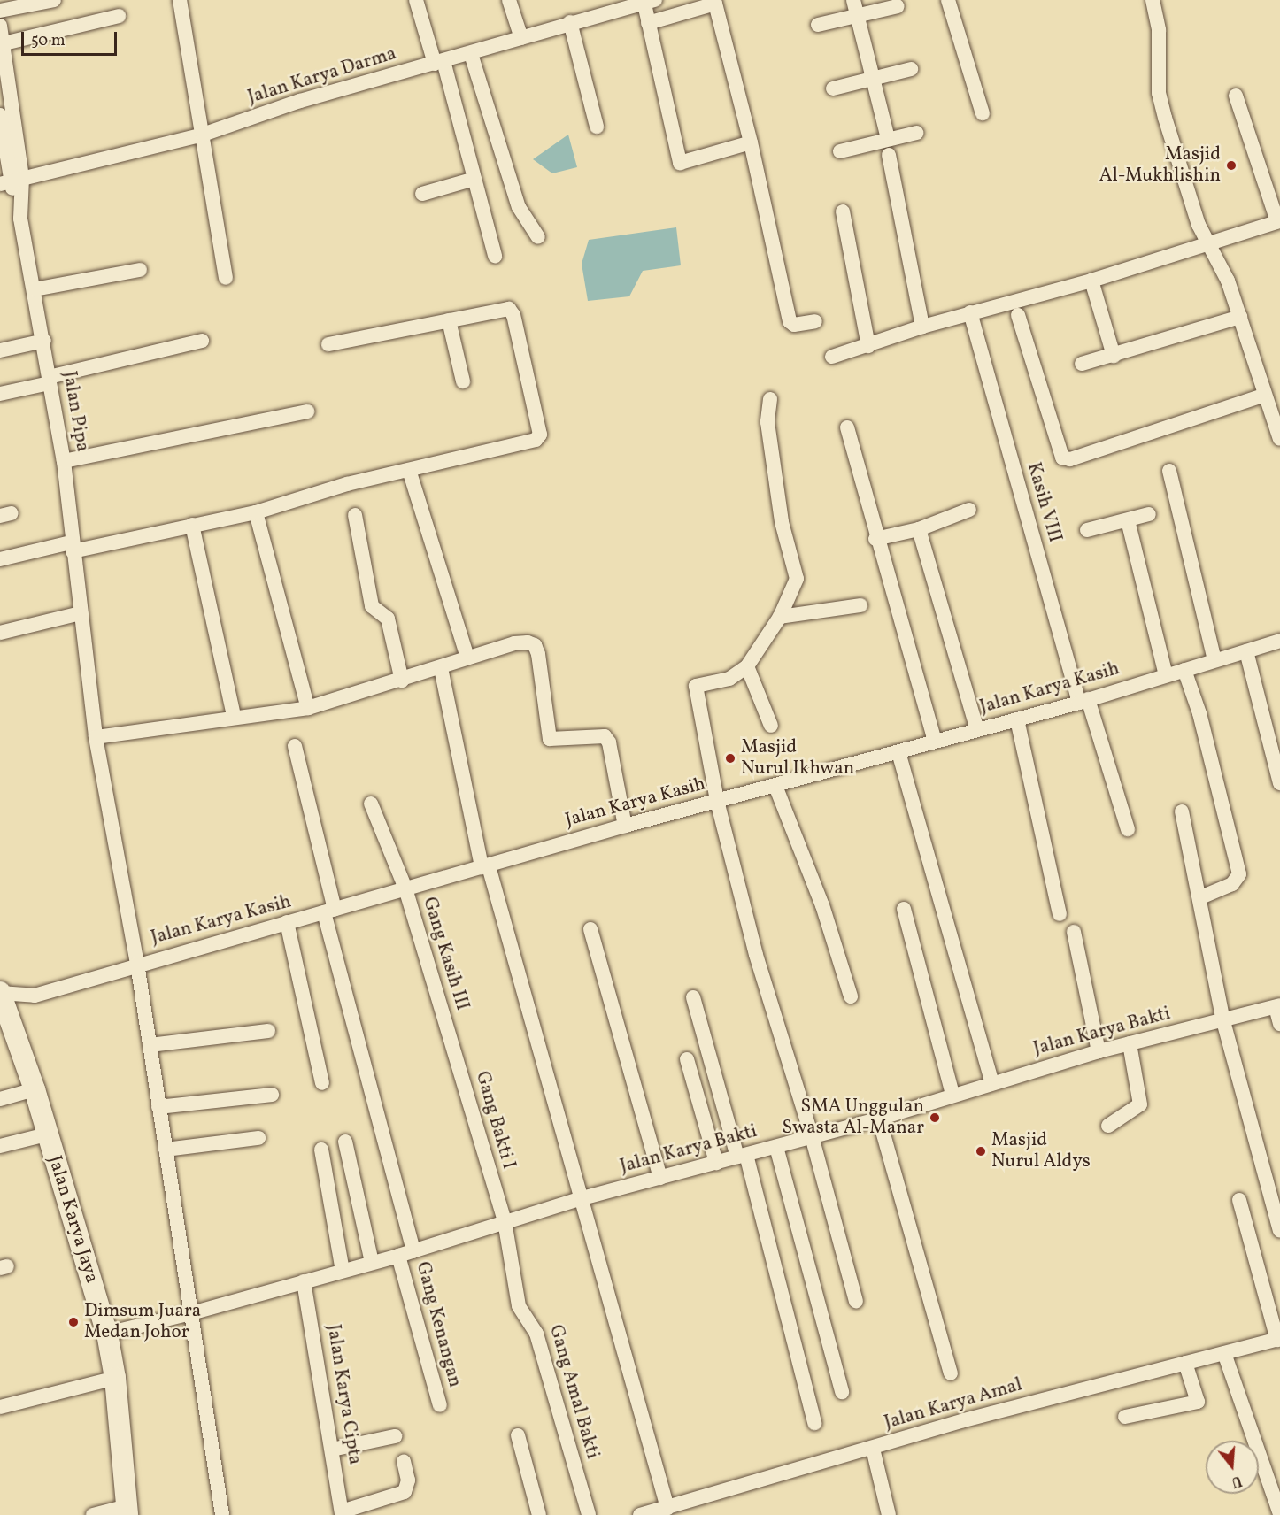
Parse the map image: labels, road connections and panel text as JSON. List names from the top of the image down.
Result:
{
  "streets": {
    "main road": ["Jalan Karya Jaya"],
    "street": [
      "Jalan Karya Darma",
      "Jalan Pipa",
      "Kasih VIII",
      "Jalan Karya Kasih",
      "Gang Kasih III",
      "Jalan Karya Bakti",
      "Gang Bakti I",
      "Gang Kenangan",
      "Gang Amal Bakti",
      "Jalan Karya Cipta",
      "Jalan Karya Amal"
    ]
  },
  "crossings": [
    ["Jalan Karya Darma", "Jalan Pipa"],
    ["Jalan Pipa", "Jalan Karya Kasih"],
    ["Jalan Pipa", "Jalan Karya Bakti"],
    ["Kasih VIII", "Jalan Karya Kasih"],
    ["Jalan Karya Kasih", "Gang Kasih III"],
    ["Jalan Karya Kasih", "Jalan Karya Jaya"],
    ["Gang Kasih III", "Gang Bakti I"],
    ["Jalan Karya Bakti", "Gang Bakti I"],
    ["Jalan Karya Bakti", "Jalan Karya Jaya"],
    ["Jalan Karya Bakti", "Gang Kenangan"],
    ["Jalan Karya Bakti", "Gang Amal Bakti"],
    ["Jalan Karya Bakti", "Jalan Karya Cipta"],
    ["Gang Bakti I", "Gang Amal Bakti"]
  ],
  "places": [
    "Masjid Al-Mukhlishin",
    "Masjid Nurul Ikhwan",
    "SMA Unggulan Swasta Al-Manar",
    "Masjid Nurul Aldys",
    "Dimsum Juara Medan Johor"
  ],
  "scale_bar": "50 m",
  "north": "bottom"
}
